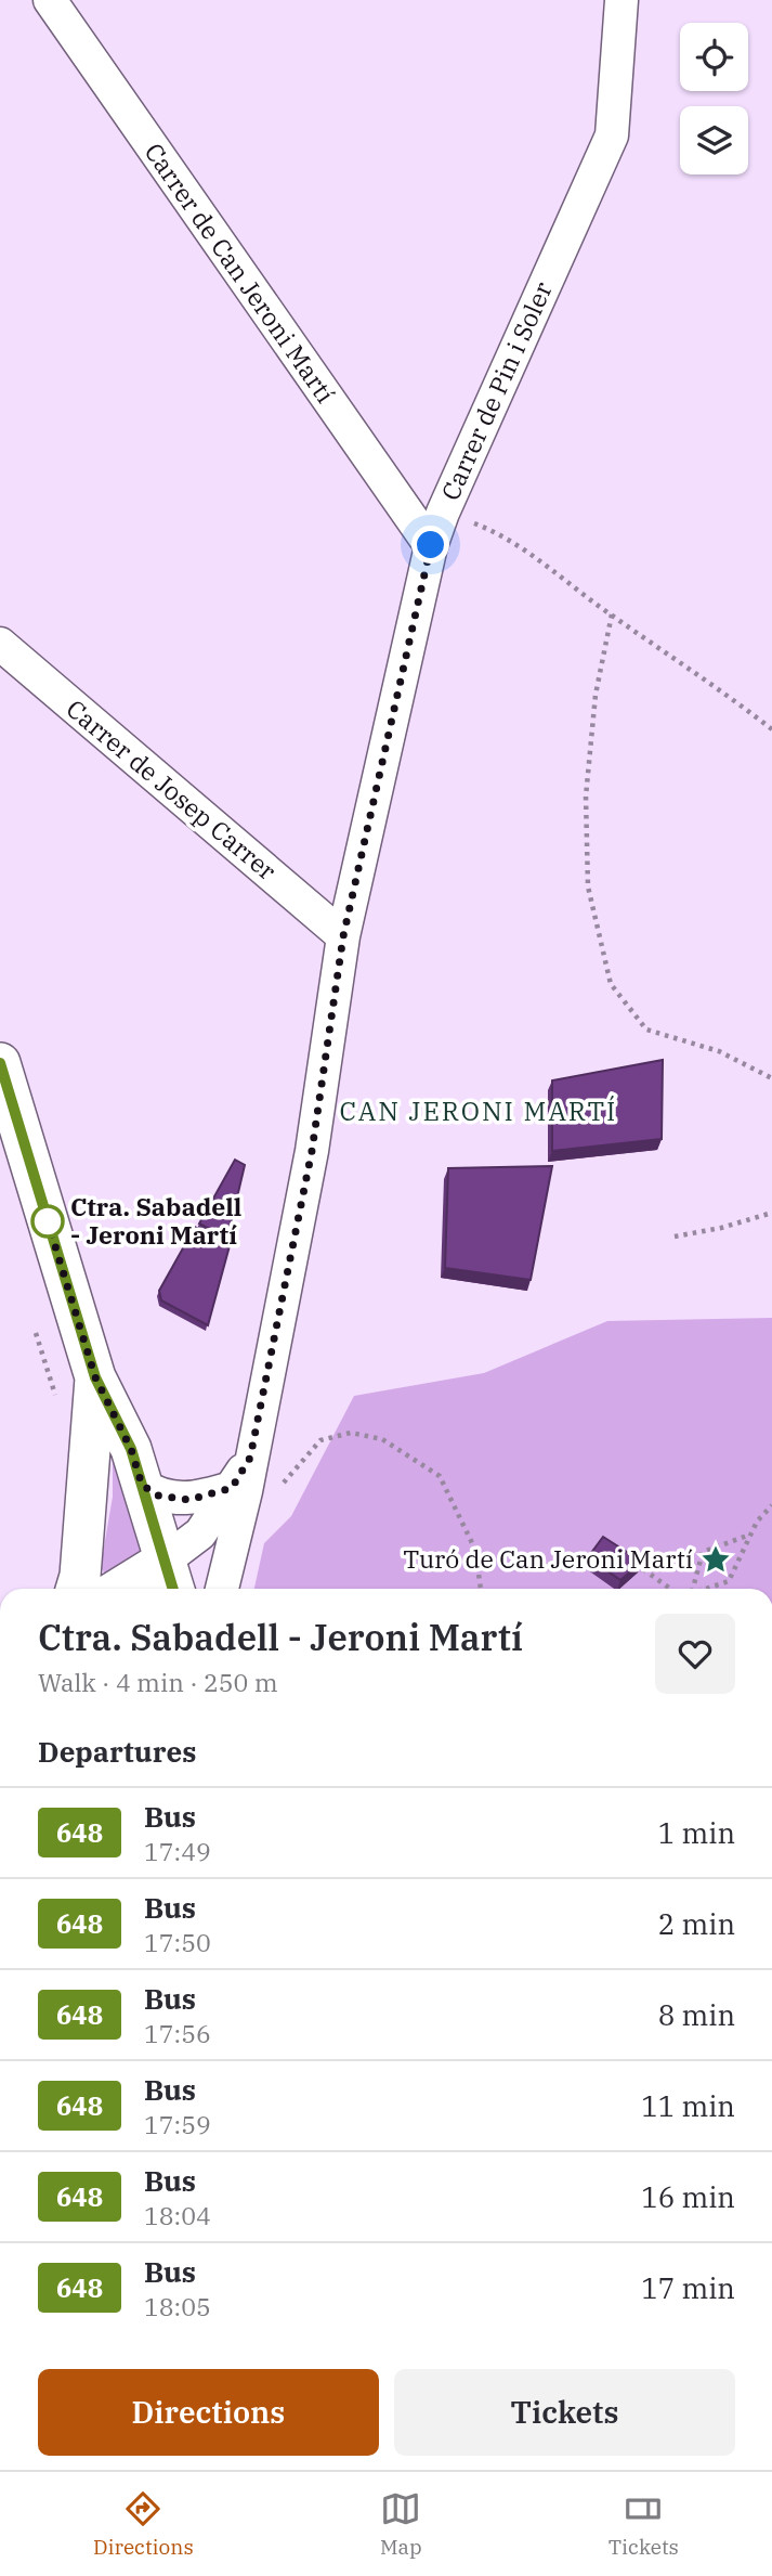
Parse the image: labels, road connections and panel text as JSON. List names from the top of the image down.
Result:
{
  "streets": {
    "street": ["Carrer de Can Jeroni Martí", "Carrer de Pin i Soler", "Carrer de Josep Carrer"]
  },
  "crossings": [
    ["Carrer de Can Jeroni Martí", "Carrer de Pin i Soler"],
    ["Carrer de Pin i Soler", "Carrer de Josep Carrer"]
  ],
  "districts": ["CAN JERONI MARTÍ"],
  "places": {
    "other": ["Ctra. Sabadell - Jeroni Martí"],
    "place": ["Turó de Can Jeroni Martí"]
  },
  "lines": ["bus line 648"],
  "page": {
    "heading": [
      ["Ctra. Sabadell - Jeroni Martí", "Walk · 4 min · 250 m"],
      "Departures"
    ],
    "list": [
      {
        "mark": "648",
        "name": "Bus",
        "note": "17:49",
        "value": "1 min"
      },
      {
        "mark": "648",
        "name": "Bus",
        "note": "17:50",
        "value": "2 min"
      },
      {
        "mark": "648",
        "name": "Bus",
        "note": "17:56",
        "value": "8 min"
      },
      {
        "mark": "648",
        "name": "Bus",
        "note": "17:59",
        "value": "11 min"
      },
      {
        "mark": "648",
        "name": "Bus",
        "note": "18:04",
        "value": "16 min"
      },
      {
        "mark": "648",
        "name": "Bus",
        "note": "18:05",
        "value": "17 min"
      }
    ],
    "buttons": ["Directions", "Tickets"],
    "tabs": ["Directions", "Map", "Tickets"]
  }
}
